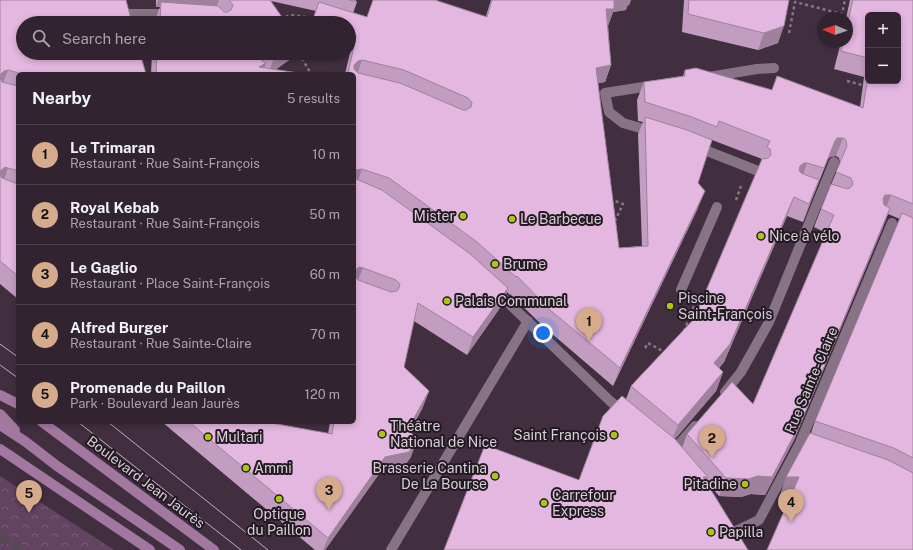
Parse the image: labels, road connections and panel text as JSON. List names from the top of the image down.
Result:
{
  "streets": {
    "main road": ["Boulevard Jean Jaurès"],
    "street": ["Rue Sainte-Claire"]
  },
  "places": [
    "Mister",
    "Le Barbecue",
    "Nice à vélo",
    "Brume",
    "Palais Communal",
    "Piscine Saint-François",
    "Théâtre National de Nice",
    "Saint François",
    "Multari",
    "Ammi",
    "Brasserie Cantina De La Bourse",
    "Pitadine",
    "Optique du Paillon",
    "Carrefour Express",
    "Papilla"
  ],
  "north": "left",
  "page": {
    "map_buttons": ["+", "−"],
    "search": "Search here",
    "heading": ["Nearby", "5 results"],
    "list": [
      {
        "mark": "1",
        "name": "Le Trimaran",
        "note": "Restaurant · Rue Saint-François",
        "value": "10 m"
      },
      {
        "mark": "2",
        "name": "Royal Kebab",
        "note": "Restaurant · Rue Saint-François",
        "value": "50 m"
      },
      {
        "mark": "3",
        "name": "Le Gaglio",
        "note": "Restaurant · Place Saint-François",
        "value": "60 m"
      },
      {
        "mark": "4",
        "name": "Alfred Burger",
        "note": "Restaurant · Rue Sainte-Claire",
        "value": "70 m"
      },
      {
        "mark": "5",
        "name": "Promenade du Paillon",
        "note": "Park · Boulevard Jean Jaurès",
        "value": "120 m"
      }
    ],
    "pins": [
      "1",
      "2",
      "3",
      "5",
      "4"
    ]
  }
}
